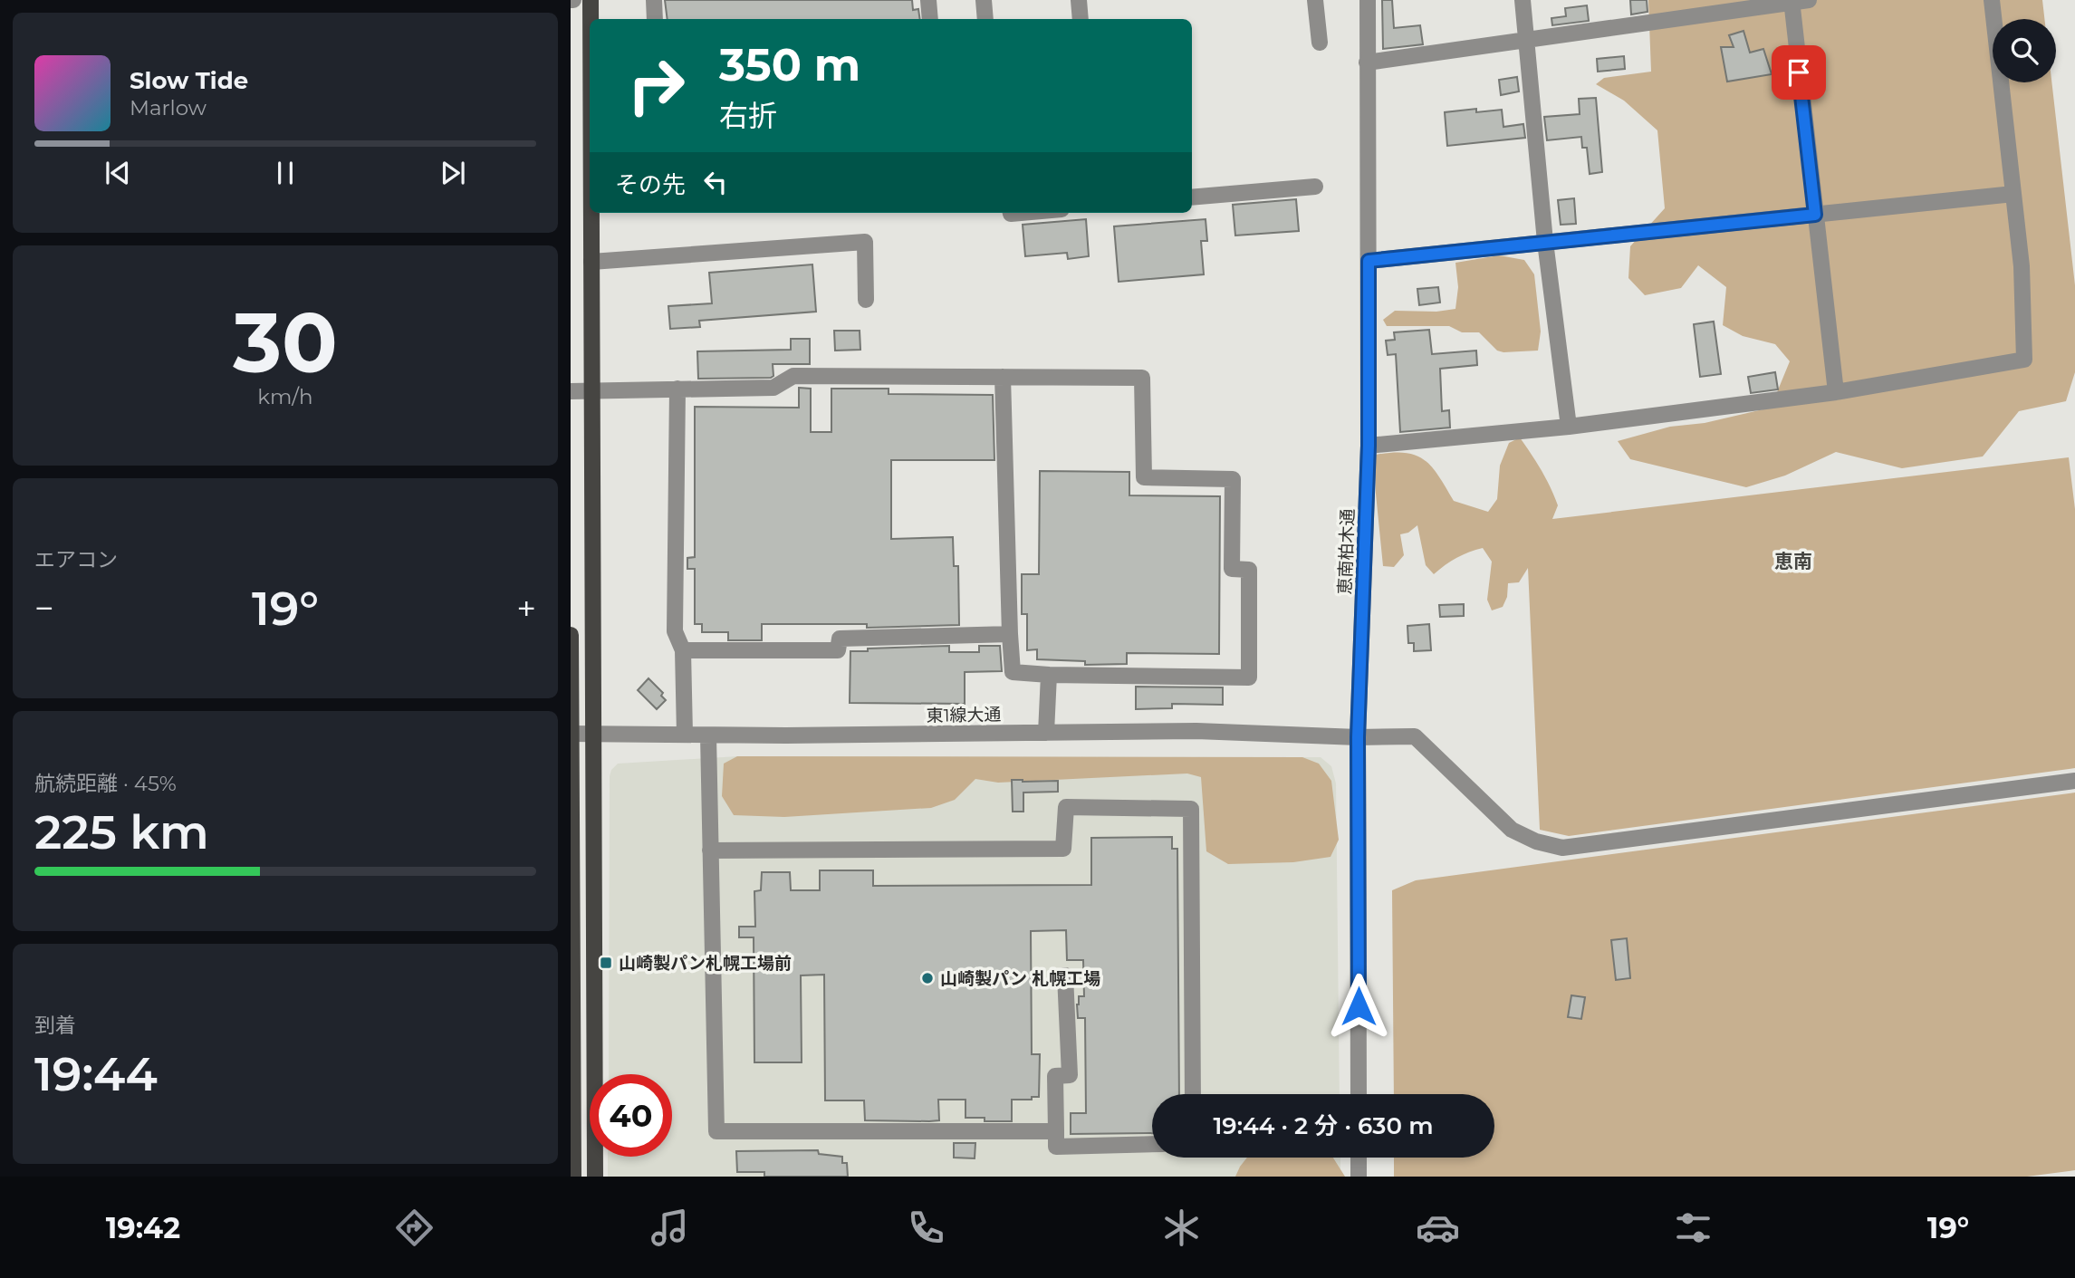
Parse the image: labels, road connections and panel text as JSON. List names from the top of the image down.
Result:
{
  "streets": {
    "street": ["恵南柏木通", "東1線大通"]
  },
  "crossings": [
    ["恵南柏木通", "東1線大通"]
  ],
  "districts": ["恵南"],
  "places": {
    "transit": ["山崎製パン札幌工場前"],
    "other": ["山崎製パン 札幌工場"]
  },
  "page": {
    "turn": ["350 m", "右折"],
    "song": ["Slow Tide", "Marlow"],
    "then": "その先",
    "tile": [
      ["30", "km/h"],
      "エアコン",
      ["航続距離 · 45%", "225 km"],
      ["到着", "19:44"]
    ],
    "heat": ["−", "19°", "+"],
    "limit": "40",
    "trip": "19:44 · 2 分 · 630 m",
    "tabs": ["19:42", "19°"]
  }
}
